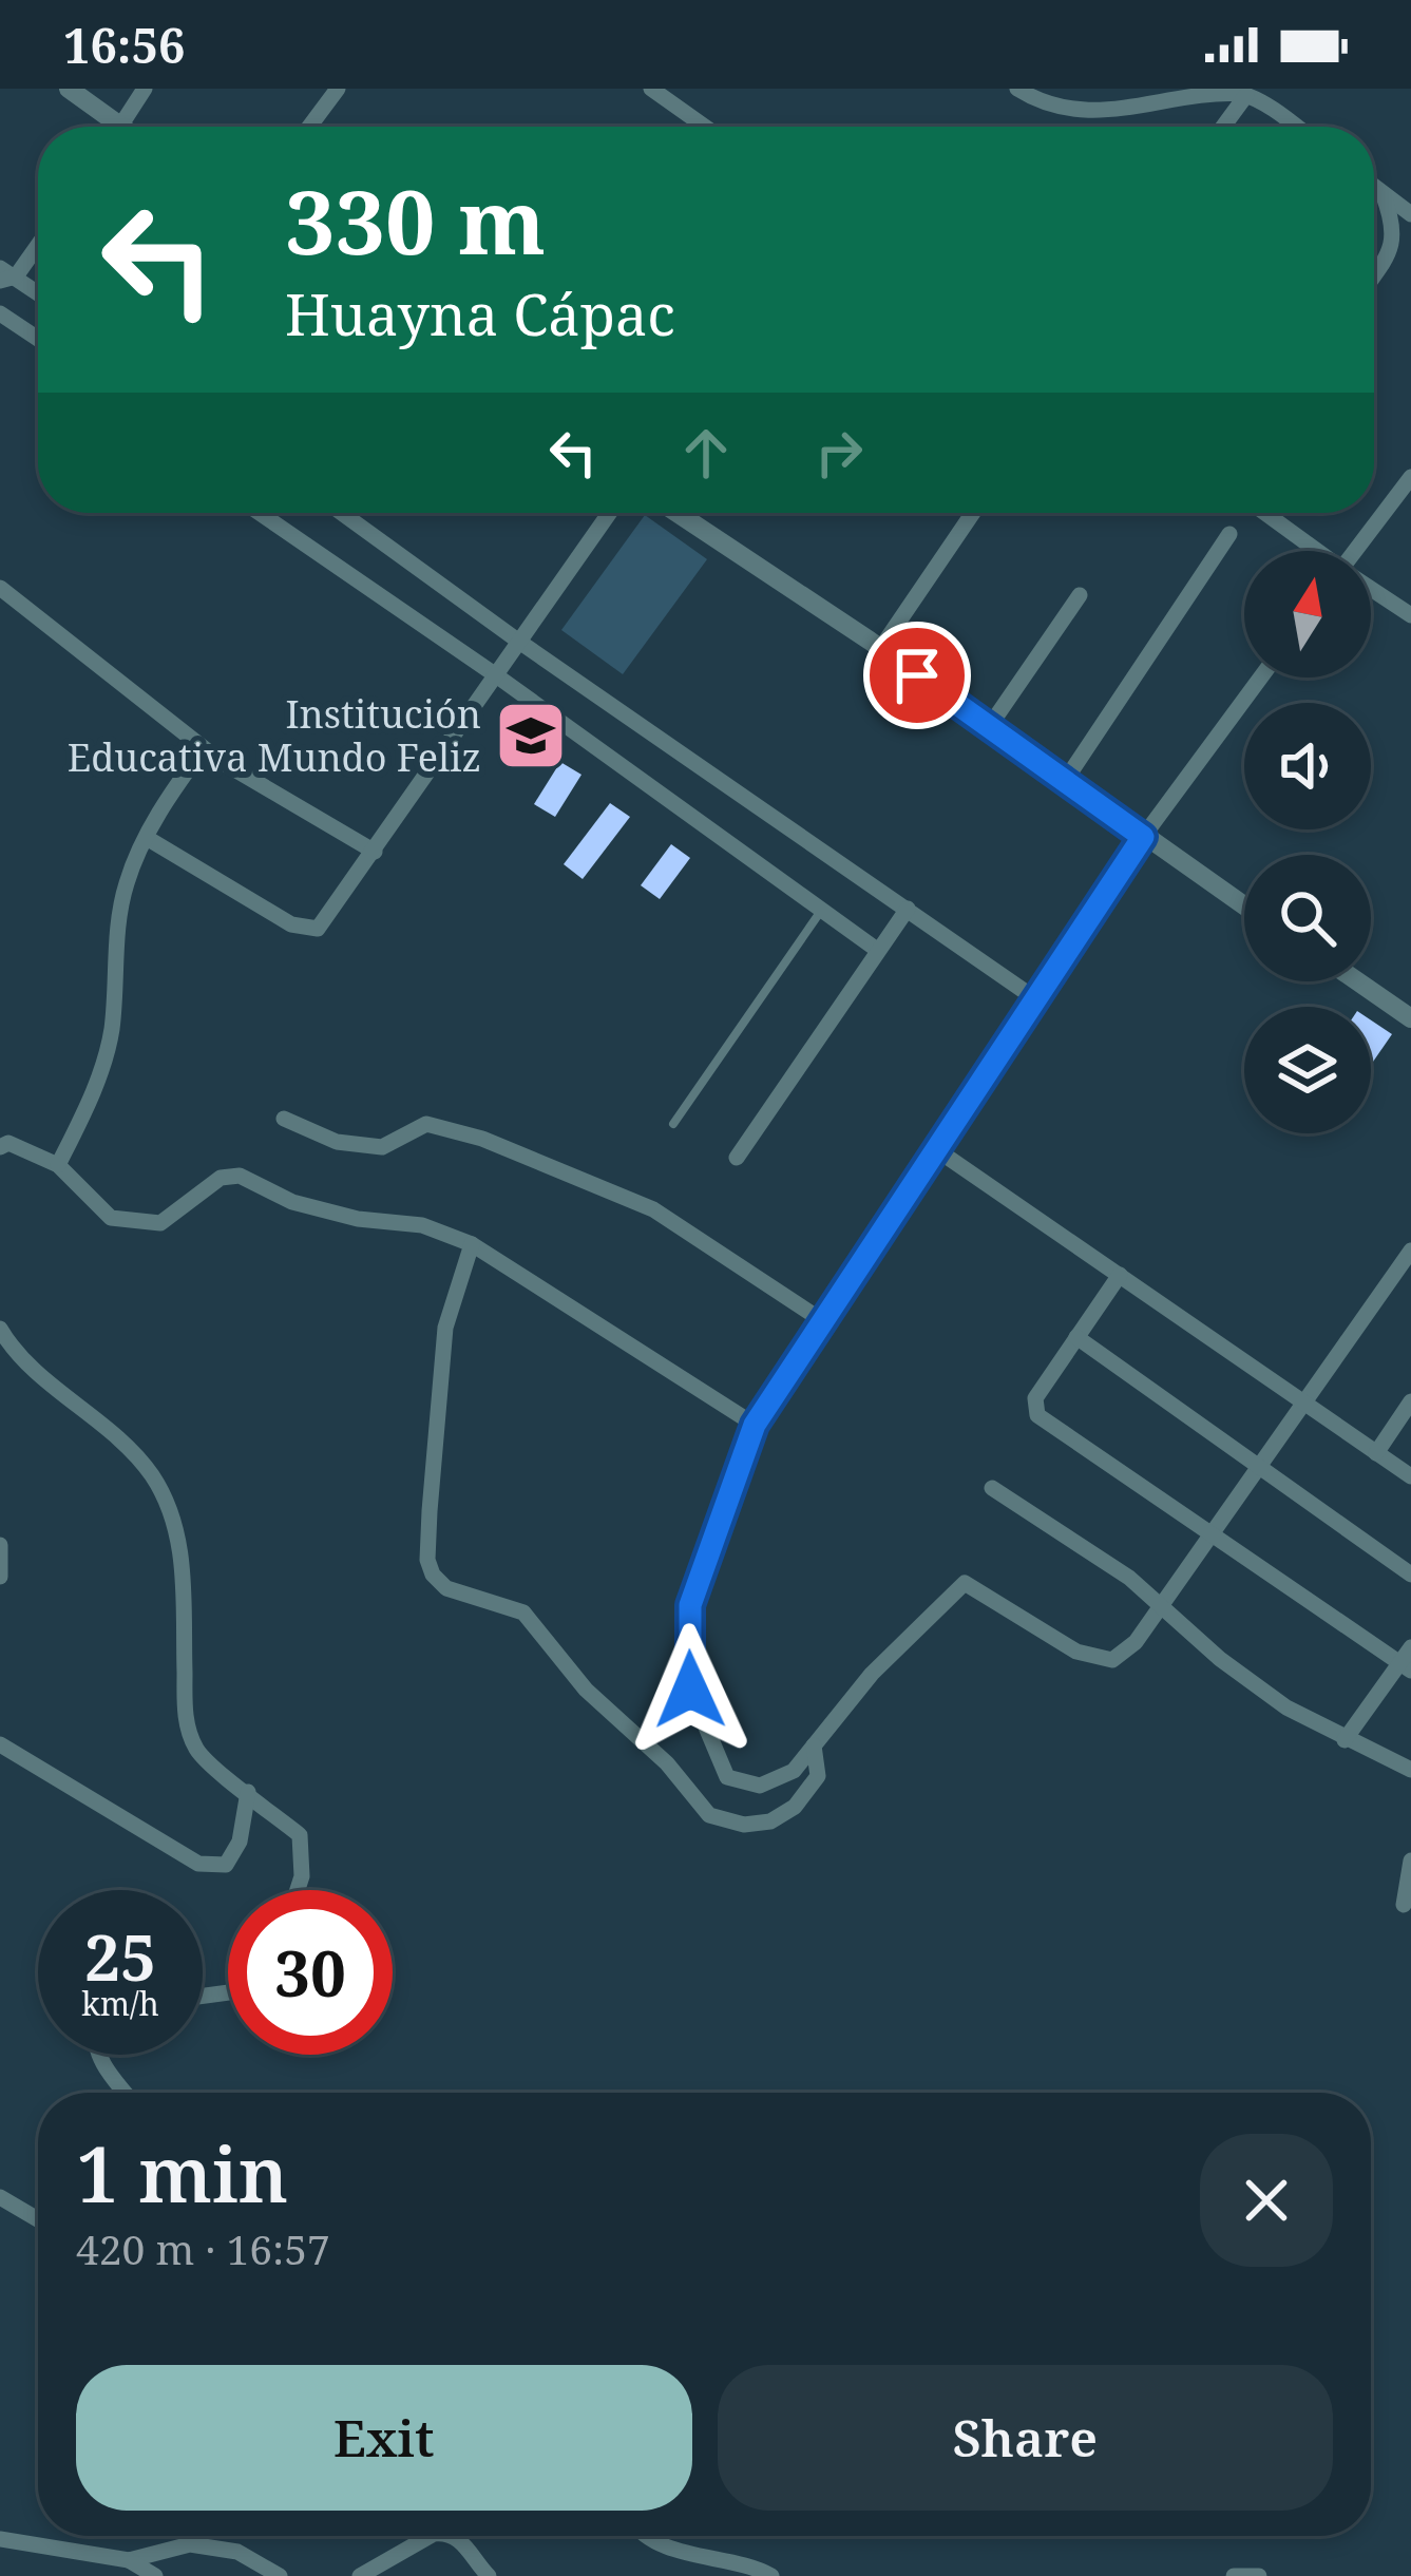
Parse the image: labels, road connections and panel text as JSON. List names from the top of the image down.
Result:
{
  "places": {
    "school or university": ["Institución Educativa Mundo Feliz"]
  },
  "north": "top",
  "page": {
    "status": "16:56",
    "turn": ["330 m", "Huayna Cápac"],
    "speed": "25 km/h",
    "limit": "30",
    "heading": ["1 min", "420 m · 16:57"],
    "buttons": ["Exit", "Share"]
  }
}
